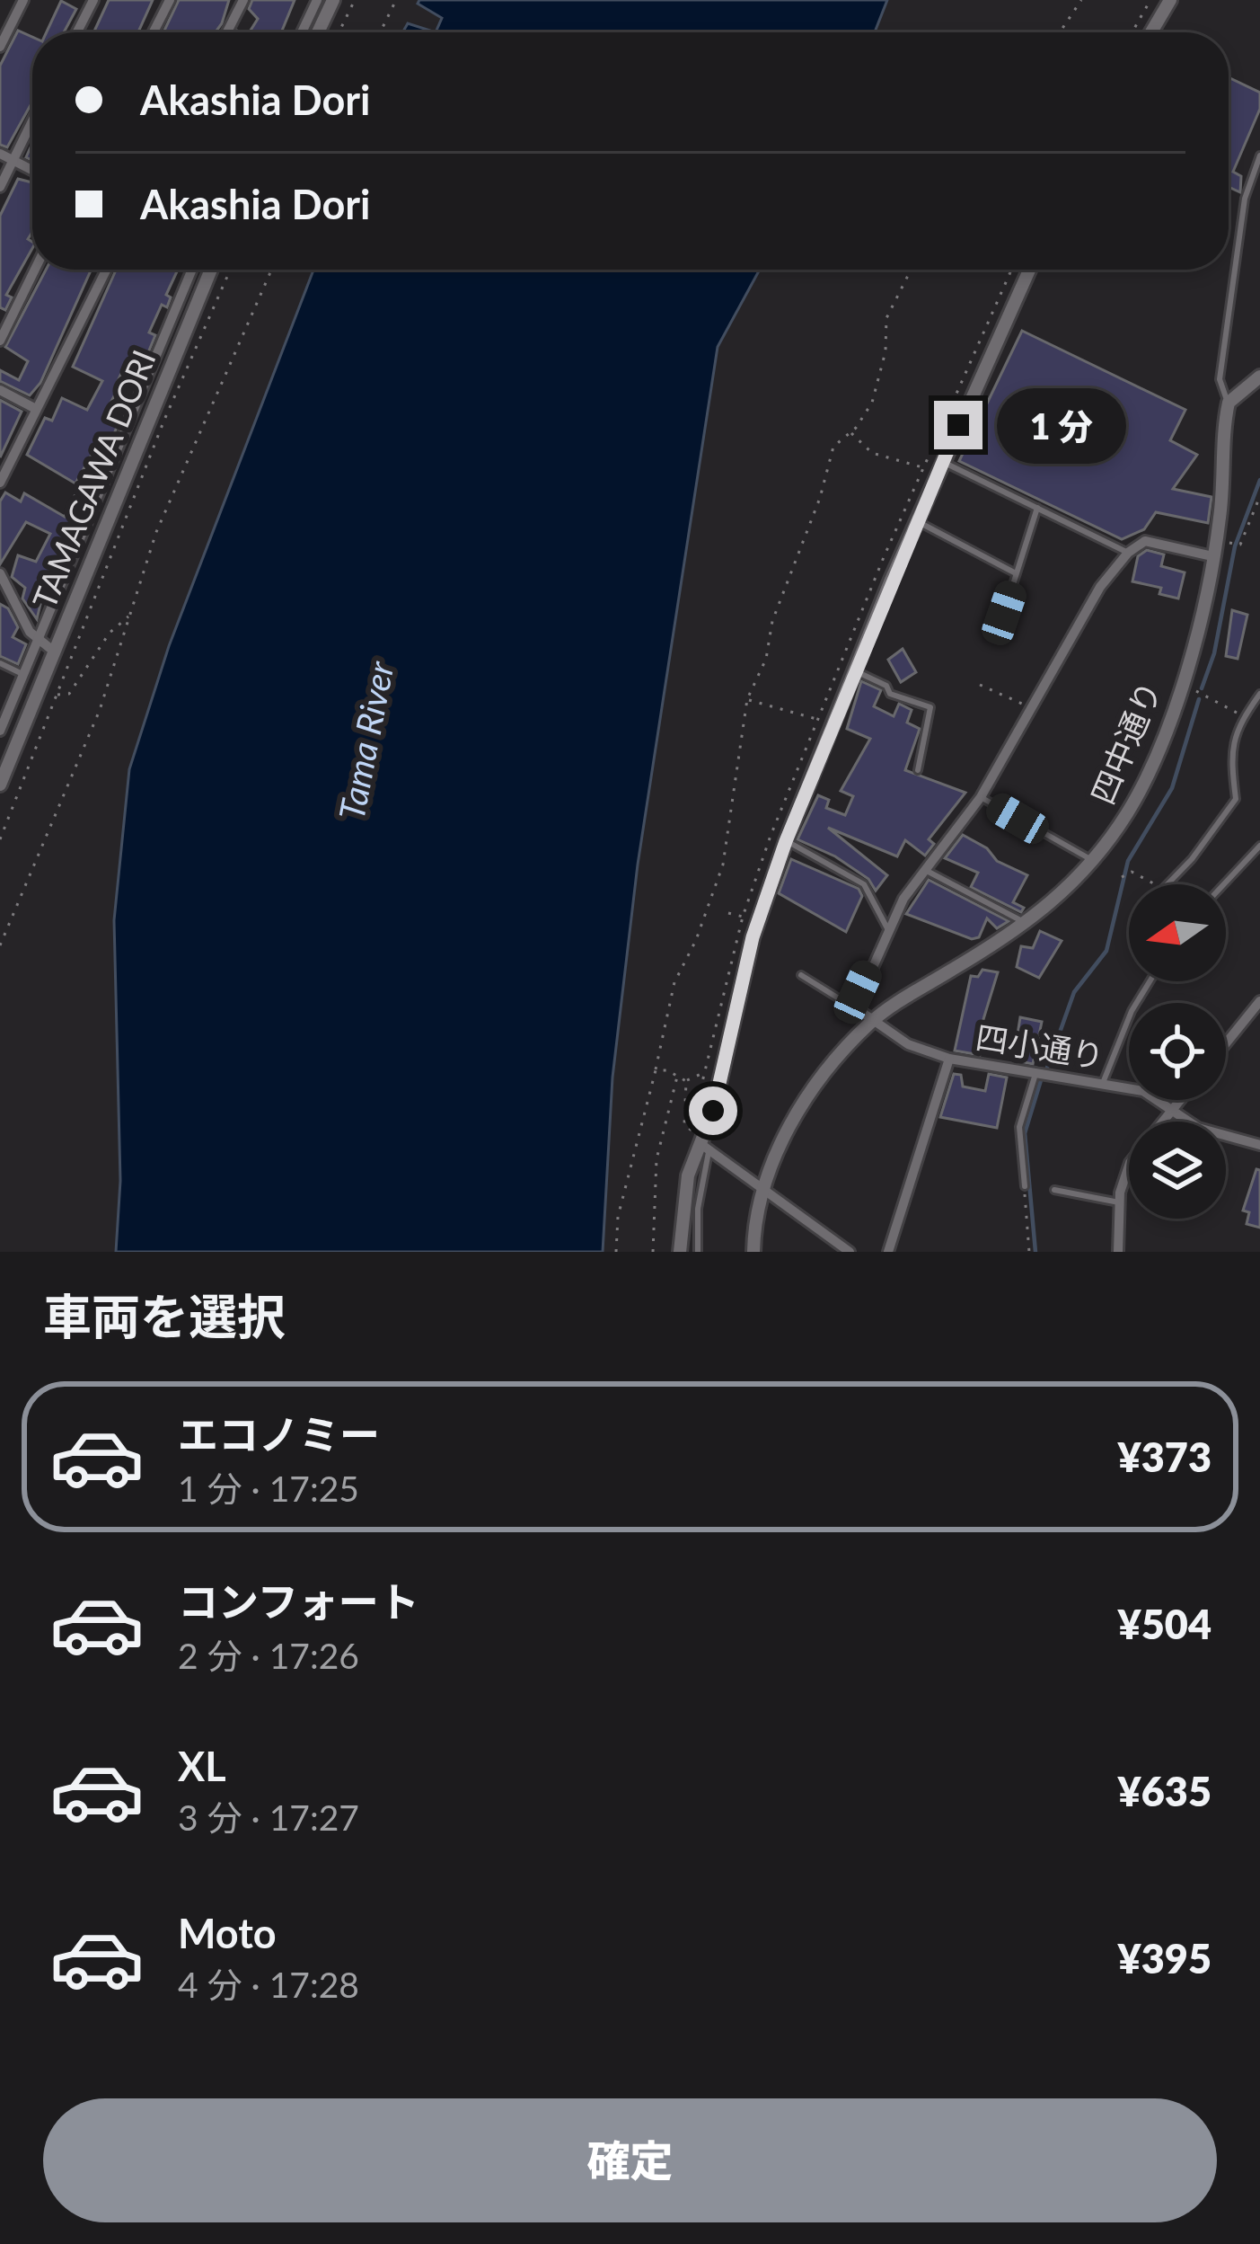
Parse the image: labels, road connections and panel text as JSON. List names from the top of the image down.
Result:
{
  "streets": {
    "street": ["TAMAGAWA DORI", "四中通り", "四小通り"]
  },
  "crossings": [
    ["四中通り", "四小通り"]
  ],
  "water": ["Tama River"],
  "north": "left",
  "page": {
    "banner": ["Akashia Dori", "Akashia Dori"],
    "bubble": "1 分",
    "heading": "車両を選択",
    "list": [
      {
        "name": "エコノミー",
        "note": "1 分 · 17:25",
        "value": "¥373"
      },
      {
        "name": "コンフォート",
        "note": "2 分 · 17:26",
        "value": "¥504"
      },
      {
        "name": "XL",
        "note": "3 分 · 17:27",
        "value": "¥635"
      },
      {
        "name": "Moto",
        "note": "4 分 · 17:28",
        "value": "¥395"
      }
    ],
    "buttons": "確定"
  }
}
